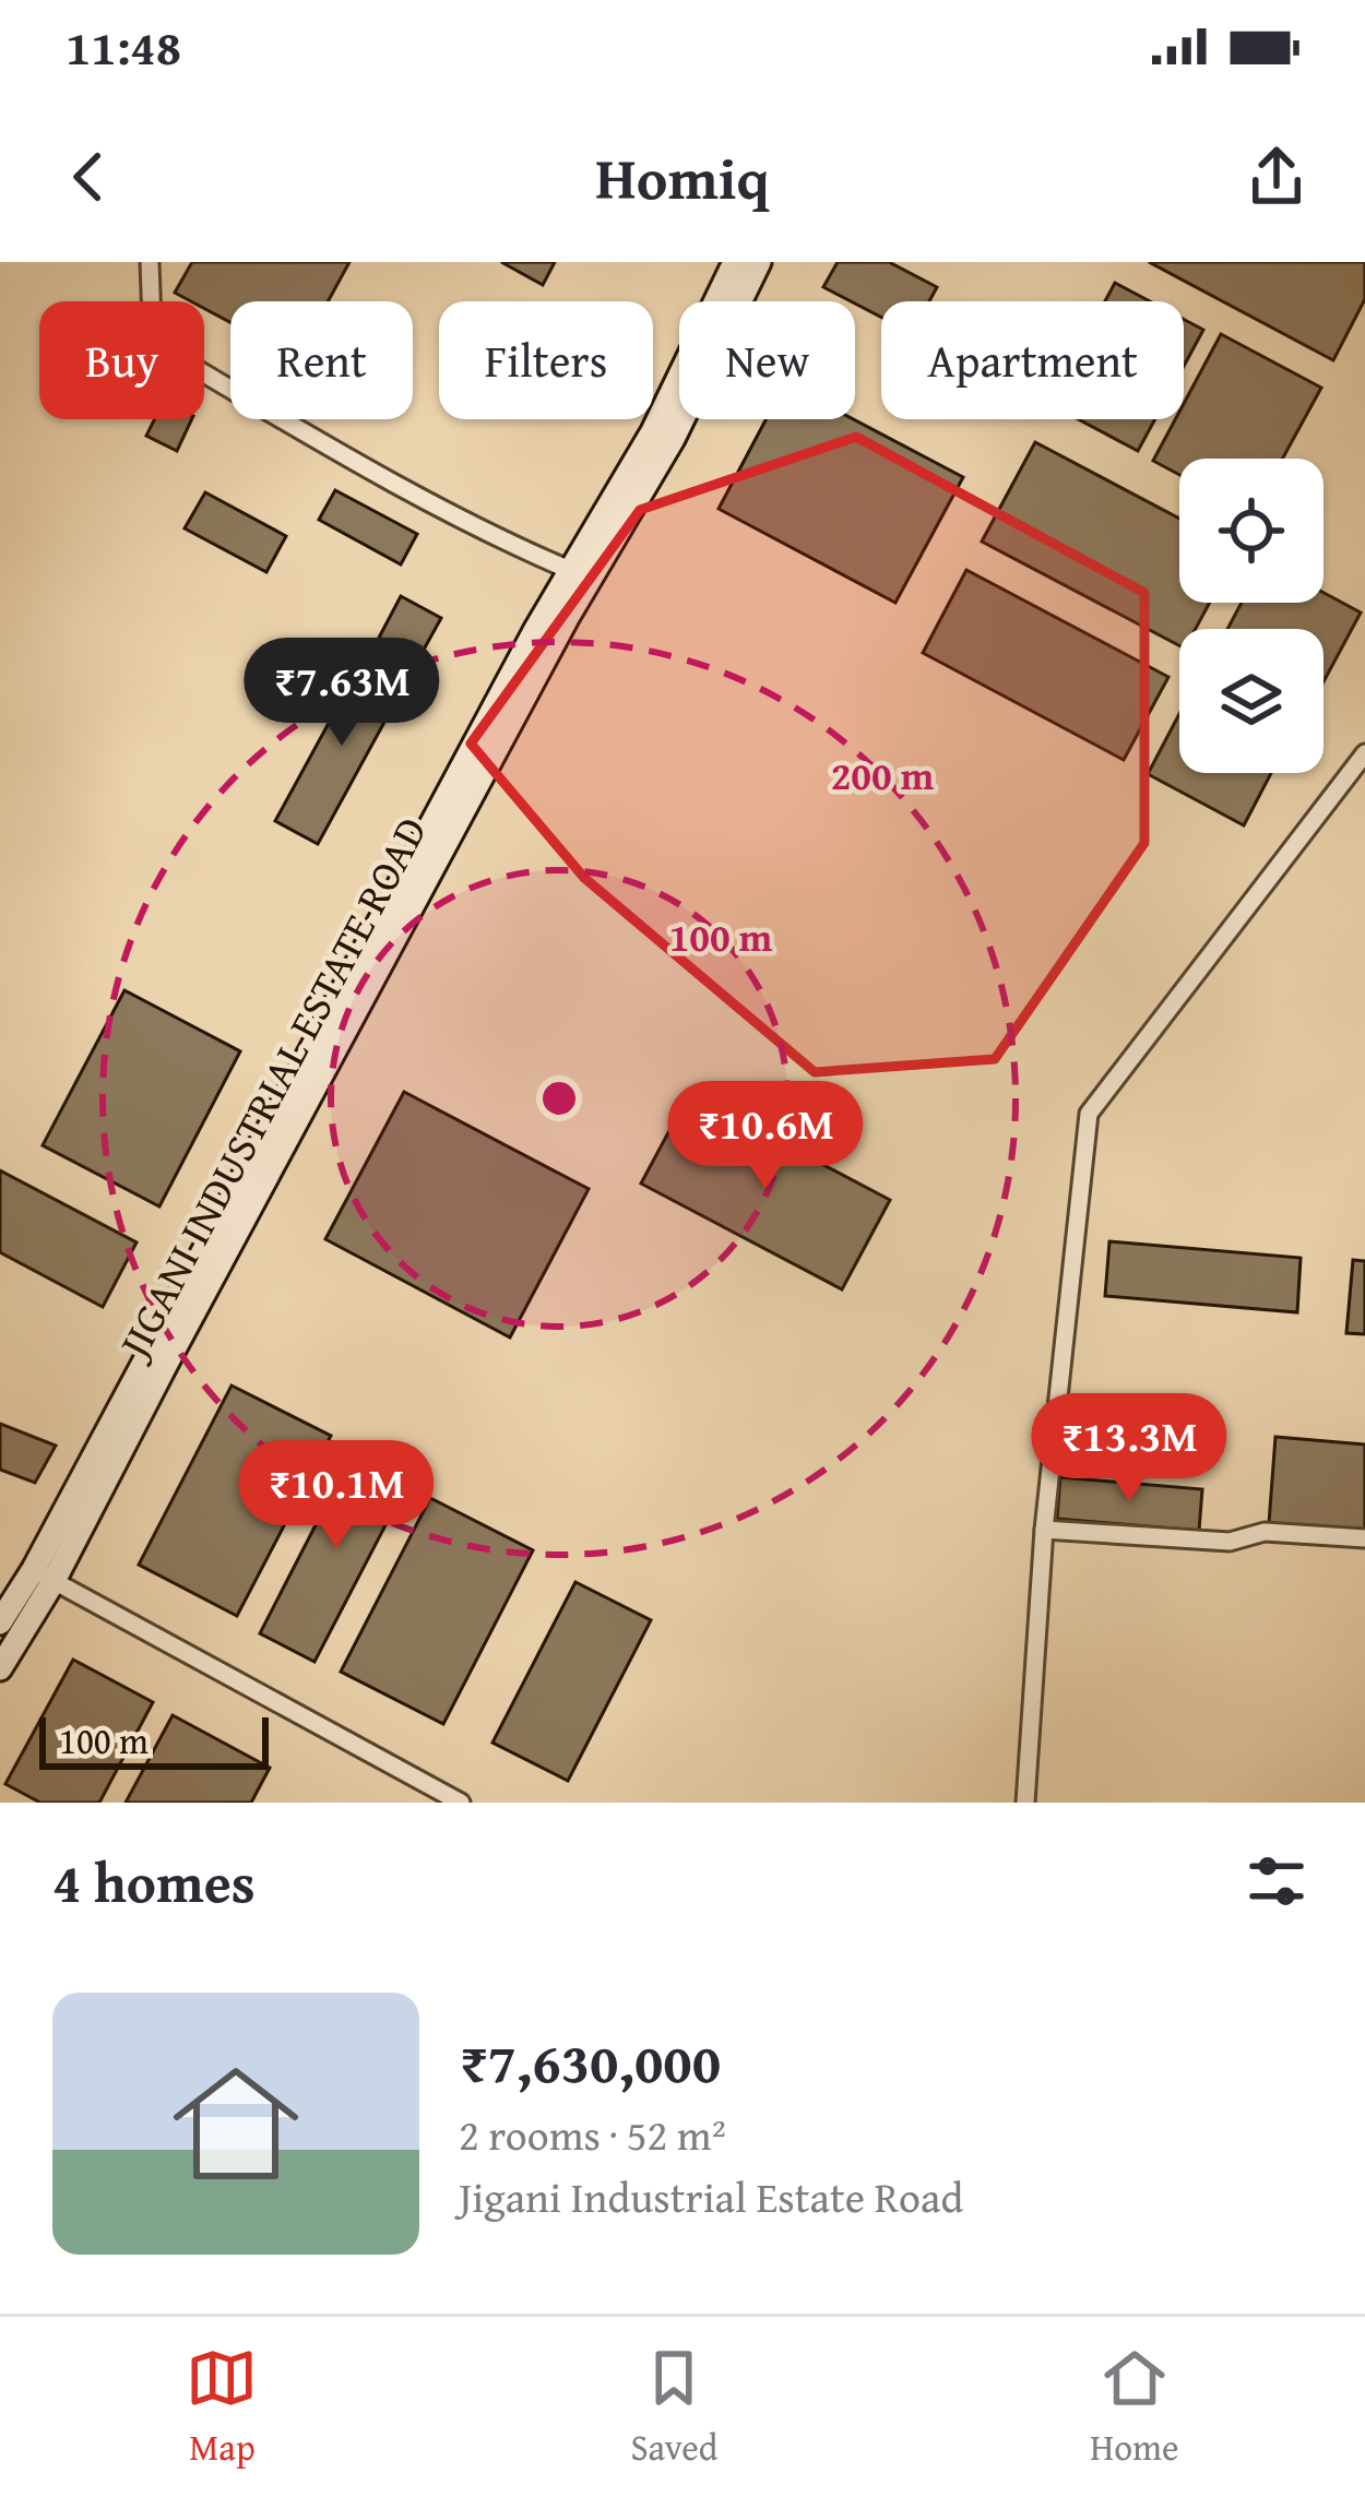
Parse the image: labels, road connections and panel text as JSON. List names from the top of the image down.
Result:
{
  "streets": {
    "main road": ["JIGANI INDUSTRIAL ESTATE ROAD"]
  },
  "scale_bar": "100 m",
  "page": {
    "status": "11:48",
    "header": "Homiq",
    "chip": [
      "Buy",
      "Rent",
      "Filters",
      "New",
      "Apartment"
    ],
    "price": [
      "₹7.63M",
      "₹10.6M",
      "₹13.3M",
      "₹10.1M"
    ],
    "scale": "100 m",
    "heading": "4 homes",
    "list": [
      {
        "name": "₹7,630,000",
        "note": "2 rooms · 52 m² · Jigani Industrial Estate Road"
      }
    ],
    "tabs": ["Map", "Saved", "Home"]
  },
  "rings": ["200 m", "100 m"]
}
